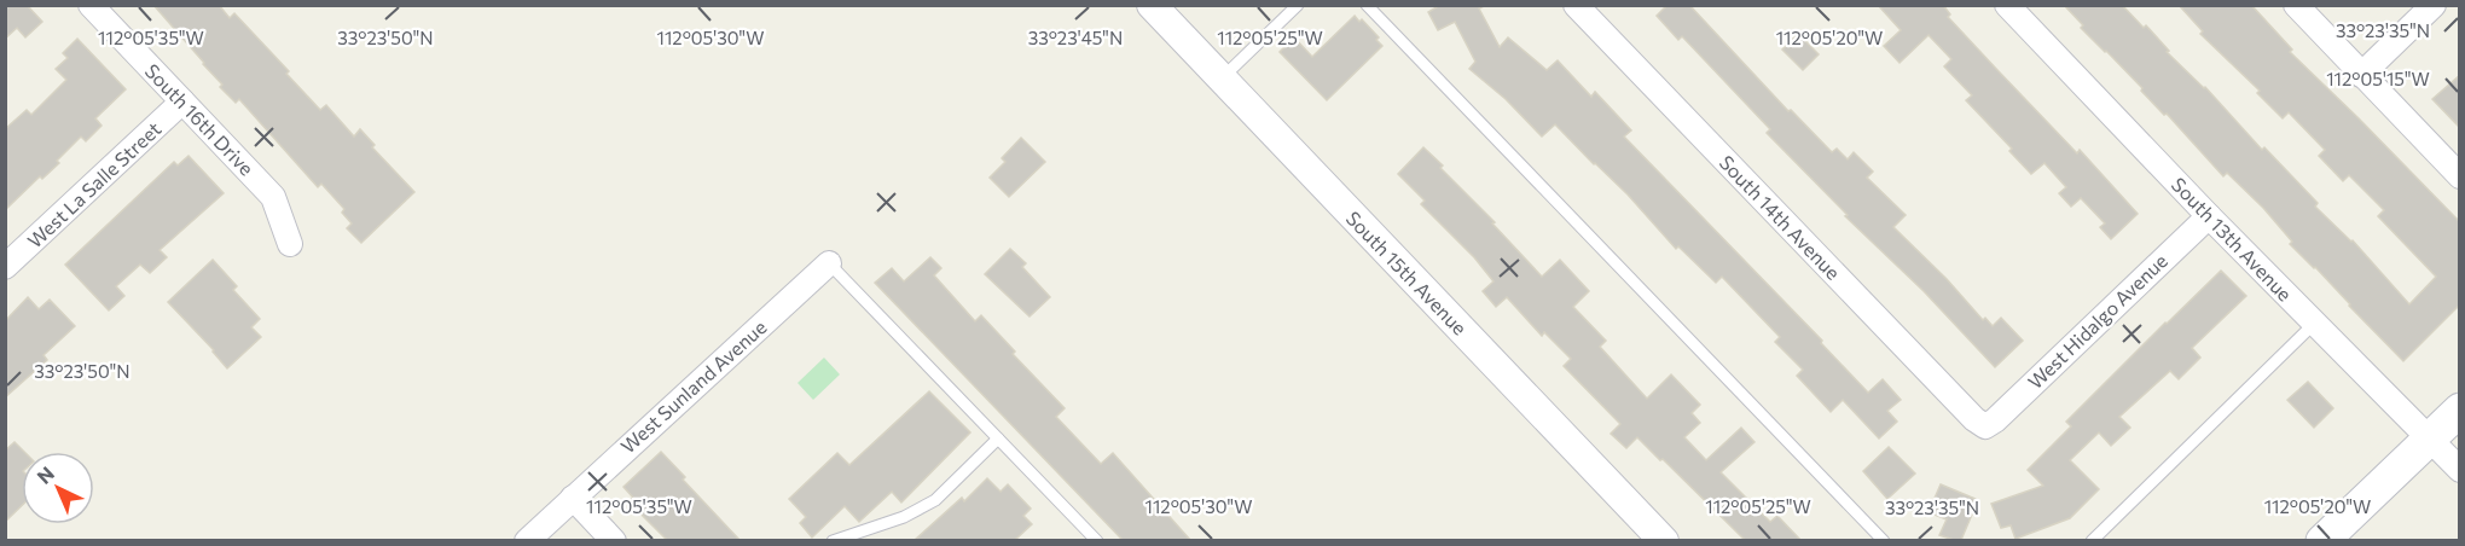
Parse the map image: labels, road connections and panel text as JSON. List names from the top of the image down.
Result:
{
  "streets": {
    "street": [
      "South 16th Drive",
      "West La Salle Street",
      "South 14th Avenue",
      "South 13th Avenue",
      "South 15th Avenue",
      "West Hidalgo Avenue",
      "West Sunland Avenue"
    ]
  },
  "crossings": [
    ["South 16th Drive", "West La Salle Street"],
    ["South 14th Avenue", "West Hidalgo Avenue"],
    ["South 13th Avenue", "West Hidalgo Avenue"]
  ],
  "north": "top left",
  "coordinates": [
    "33°23'35\"N",
    "33°23'50\"N",
    "33°23'45\"N",
    "112°05'35\"W",
    "112°05'30\"W",
    "112°05'25\"W",
    "112°05'20\"W",
    "112°05'15\"W"
  ]
}
